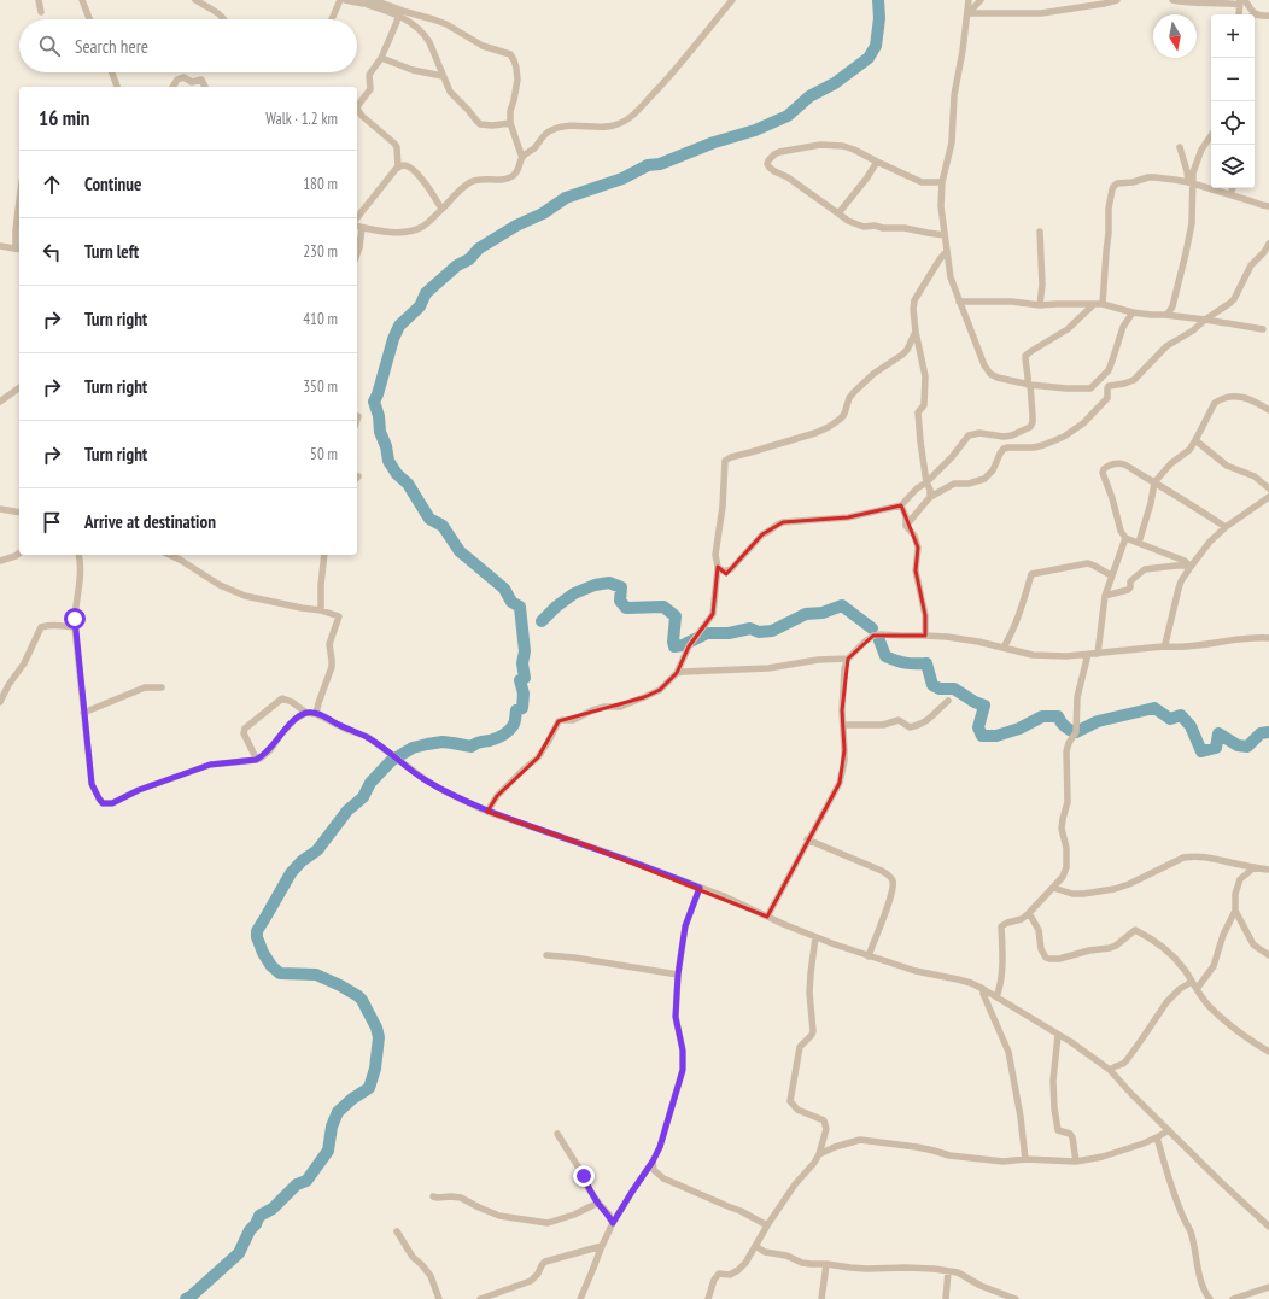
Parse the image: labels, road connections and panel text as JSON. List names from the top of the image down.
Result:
{
  "north": "bottom",
  "page": {
    "map_buttons": ["+", "−"],
    "search": "Search here",
    "heading": ["16 min", "Walk · 1.2 km"],
    "list": [
      ["Continue", "180 m"],
      ["Turn left", "230 m"],
      ["Turn right", "410 m"],
      ["Turn right", "350 m"],
      ["Turn right", "50 m"],
      "Arrive at destination"
    ]
  }
}
